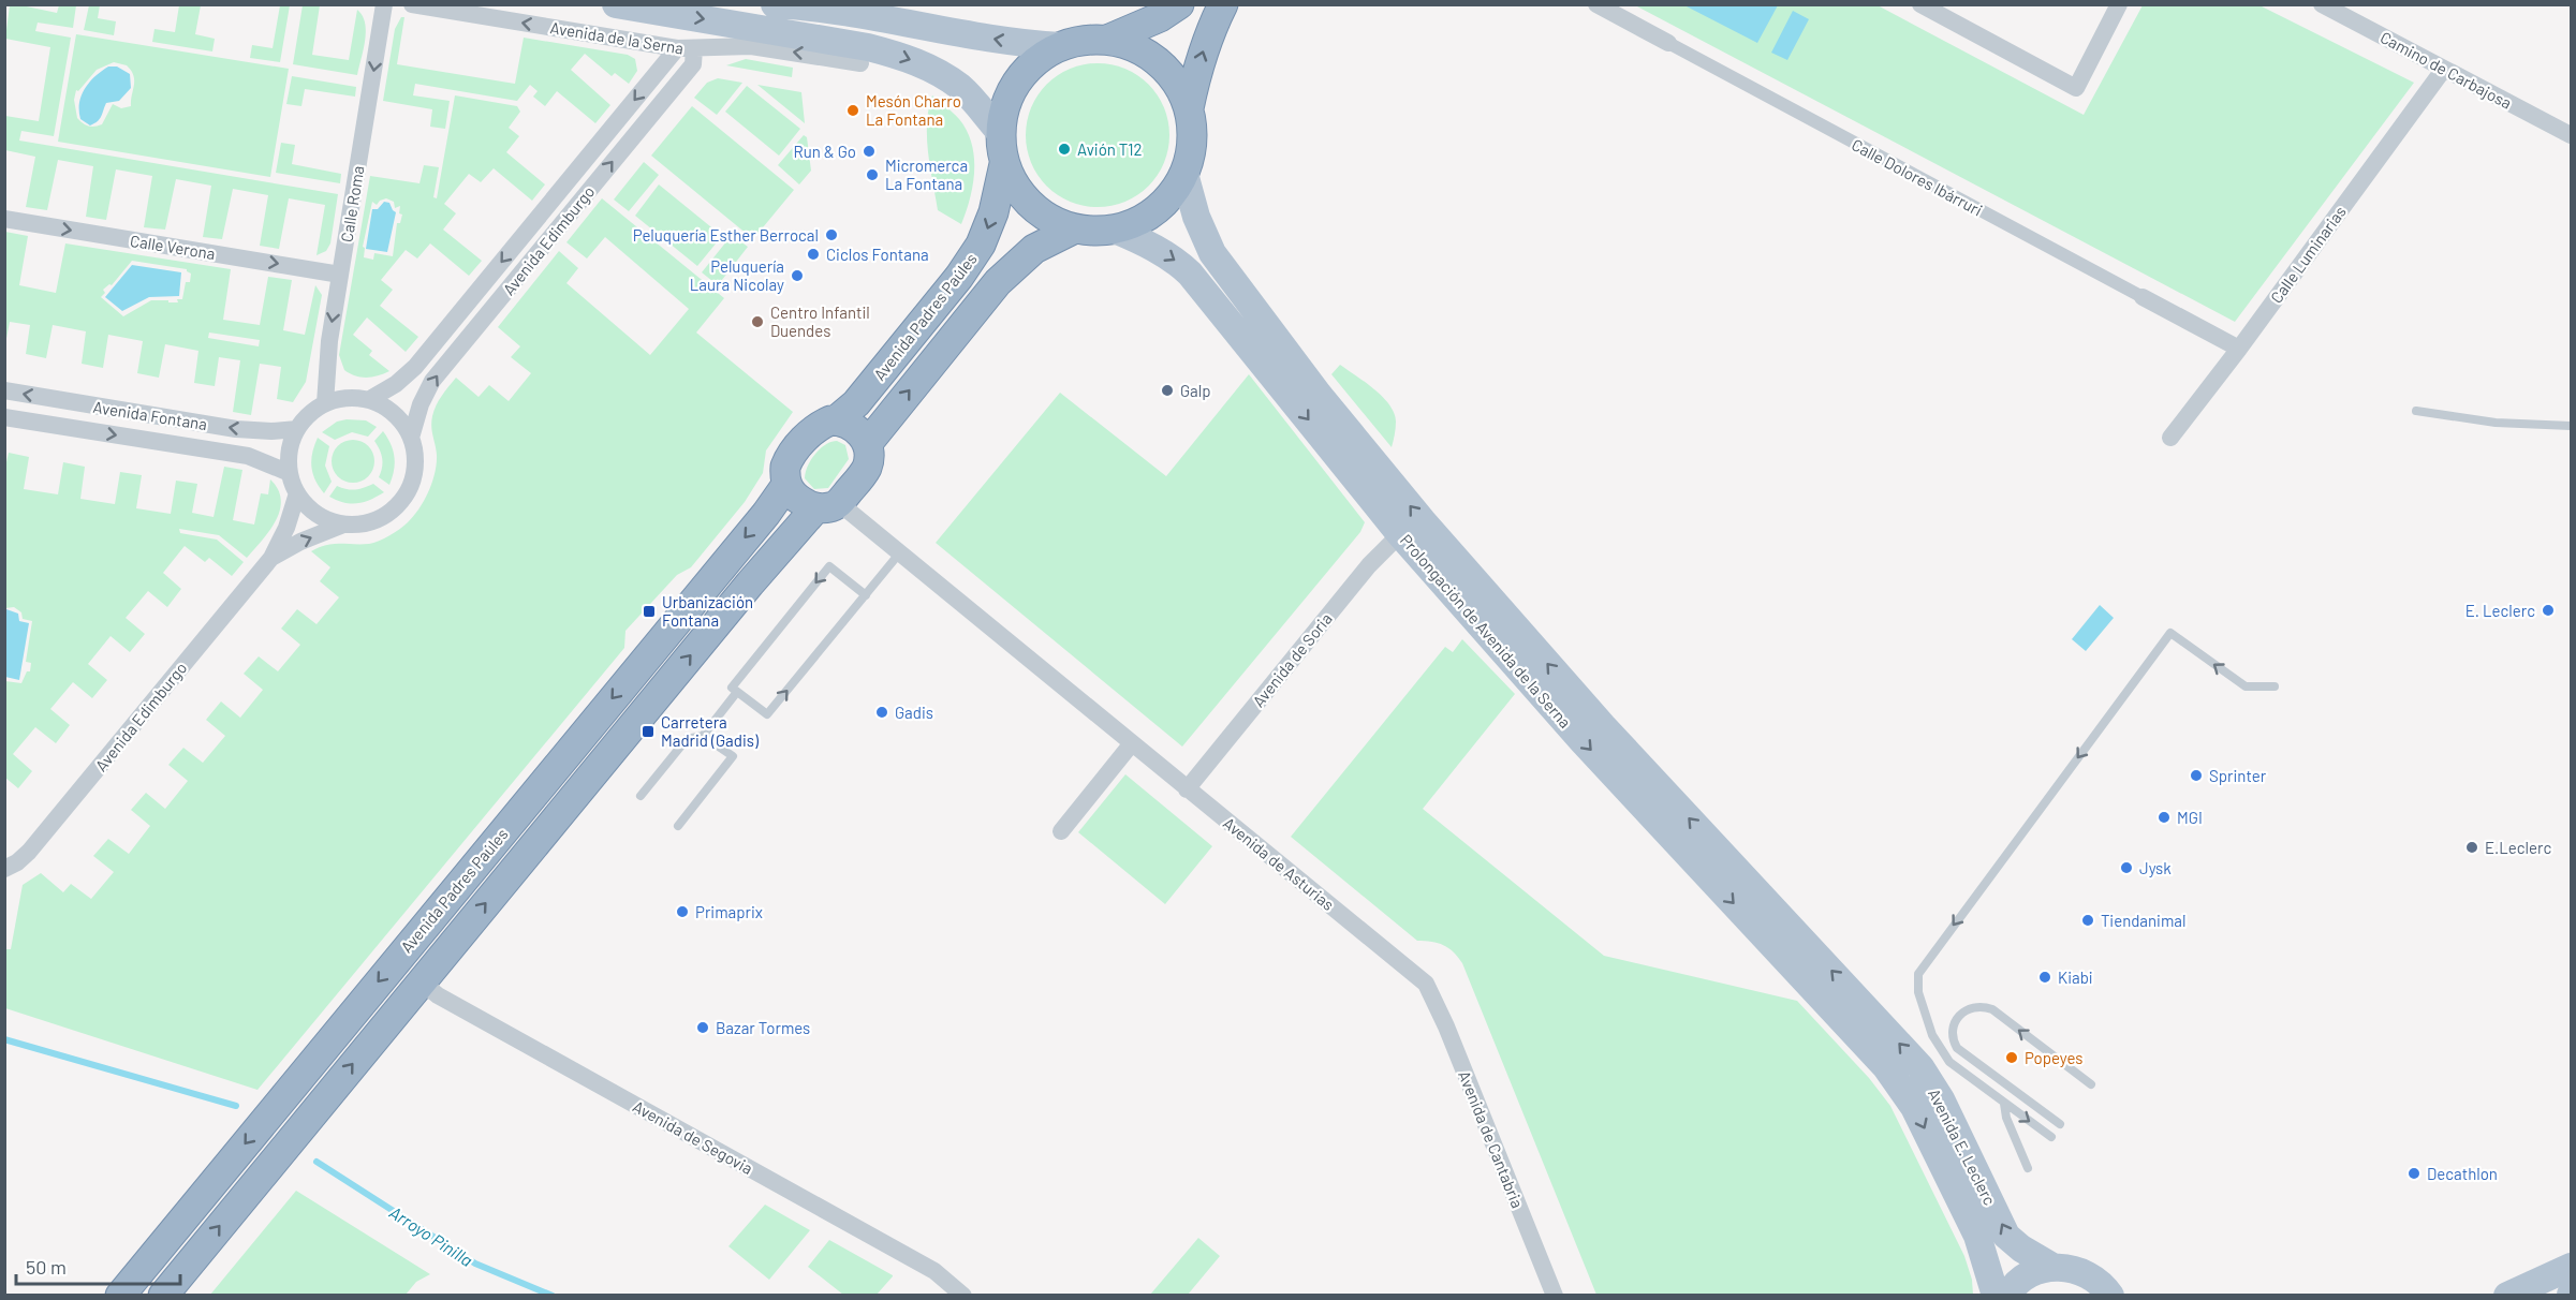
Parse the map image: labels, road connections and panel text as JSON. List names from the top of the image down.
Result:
{
  "streets": {
    "highway": ["Avenida Padres Paúles"],
    "main road": ["Avenida de la Serna", "Prolongación de Avenida de la Serna", "Avenida E. Leclerc"],
    "street": [
      "Camino de Carbajosa",
      "Calle Dolores Ibárruri",
      "Calle Roma",
      "Avenida Edimburgo",
      "Calle Verona",
      "Calle Luminarias",
      "Avenida Fontana",
      "Avenida de Soria",
      "Avenida de Asturias",
      "Avenida de Segovia",
      "Avenida de Cantabria"
    ]
  },
  "crossings": [
    ["Avenida de la Serna", "Avenida Edimburgo"],
    ["Avenida de la Serna", "Avenida Padres Paúles"],
    ["Avenida de la Serna", "Prolongación de Avenida de la Serna"],
    ["Camino de Carbajosa", "Calle Luminarias"],
    ["Calle Dolores Ibárruri", "Calle Luminarias"],
    ["Calle Roma", "Avenida Edimburgo"],
    ["Calle Roma", "Calle Verona"],
    ["Calle Roma", "Avenida Fontana"],
    ["Avenida Edimburgo", "Avenida Fontana"],
    ["Avenida Padres Paúles", "Prolongación de Avenida de la Serna"],
    ["Avenida Padres Paúles", "Avenida de Asturias"],
    ["Avenida Padres Paúles", "Avenida de Segovia"],
    ["Prolongación de Avenida de la Serna", "Avenida de Soria"],
    ["Prolongación de Avenida de la Serna", "Avenida E. Leclerc"],
    ["Avenida de Soria", "Avenida de Asturias"],
    ["Avenida de Asturias", "Avenida de Cantabria"]
  ],
  "one_way": ["Calle Roma", "Calle Verona"],
  "water": ["Arroyo Pinilla"],
  "places": {
    "other": [
      "Mesón Charro La Fontana",
      "Avión T12",
      "Run & Go",
      "Micromerca La Fontana",
      "Peluquería Esther Berrocal",
      "Ciclos Fontana",
      "Peluquería Laura Nicolay",
      "Centro Infantil Duendes",
      "Galp",
      "E. Leclerc",
      "Gadis",
      "Sprinter",
      "MGI",
      "E.Leclerc",
      "Jysk",
      "Primaprix",
      "Tiendanimal",
      "Kiabi",
      "Bazar Tormes",
      "Popeyes",
      "Decathlon"
    ],
    "transit": ["Urbanización Fontana", "Carretera Madrid (Gadis)"]
  },
  "scale_bar": "50 m"
}
